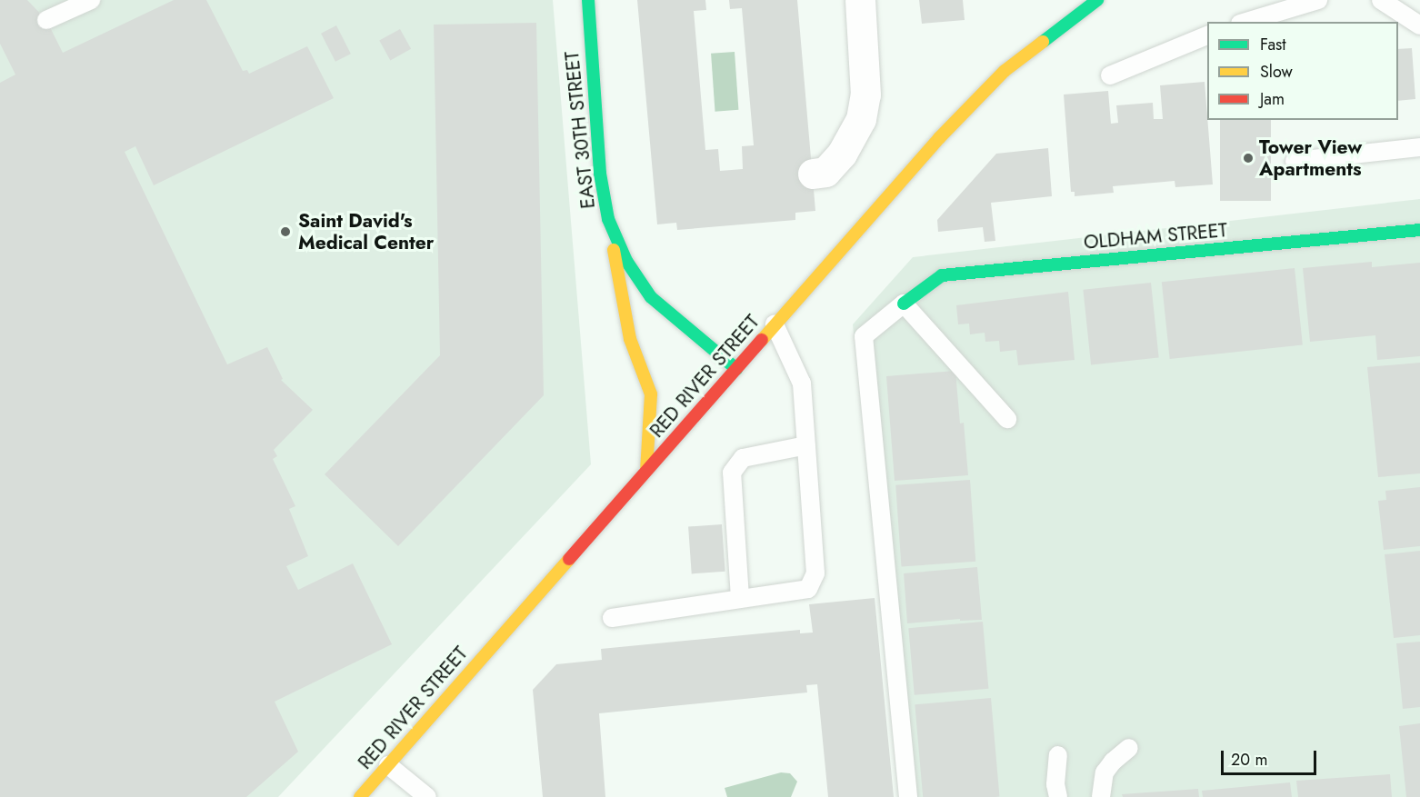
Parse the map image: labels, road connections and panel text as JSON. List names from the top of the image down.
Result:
{
  "streets": {
    "main road": ["EAST 30TH STREET", "OLDHAM STREET", "RED RIVER STREET"]
  },
  "crossings": [
    ["EAST 30TH STREET", "RED RIVER STREET"]
  ],
  "places": ["Tower View Apartments", "Saint David's Medical Center"],
  "legend": ["Fast", "Slow", "Jam"],
  "scale_bar": "20 m"
}
